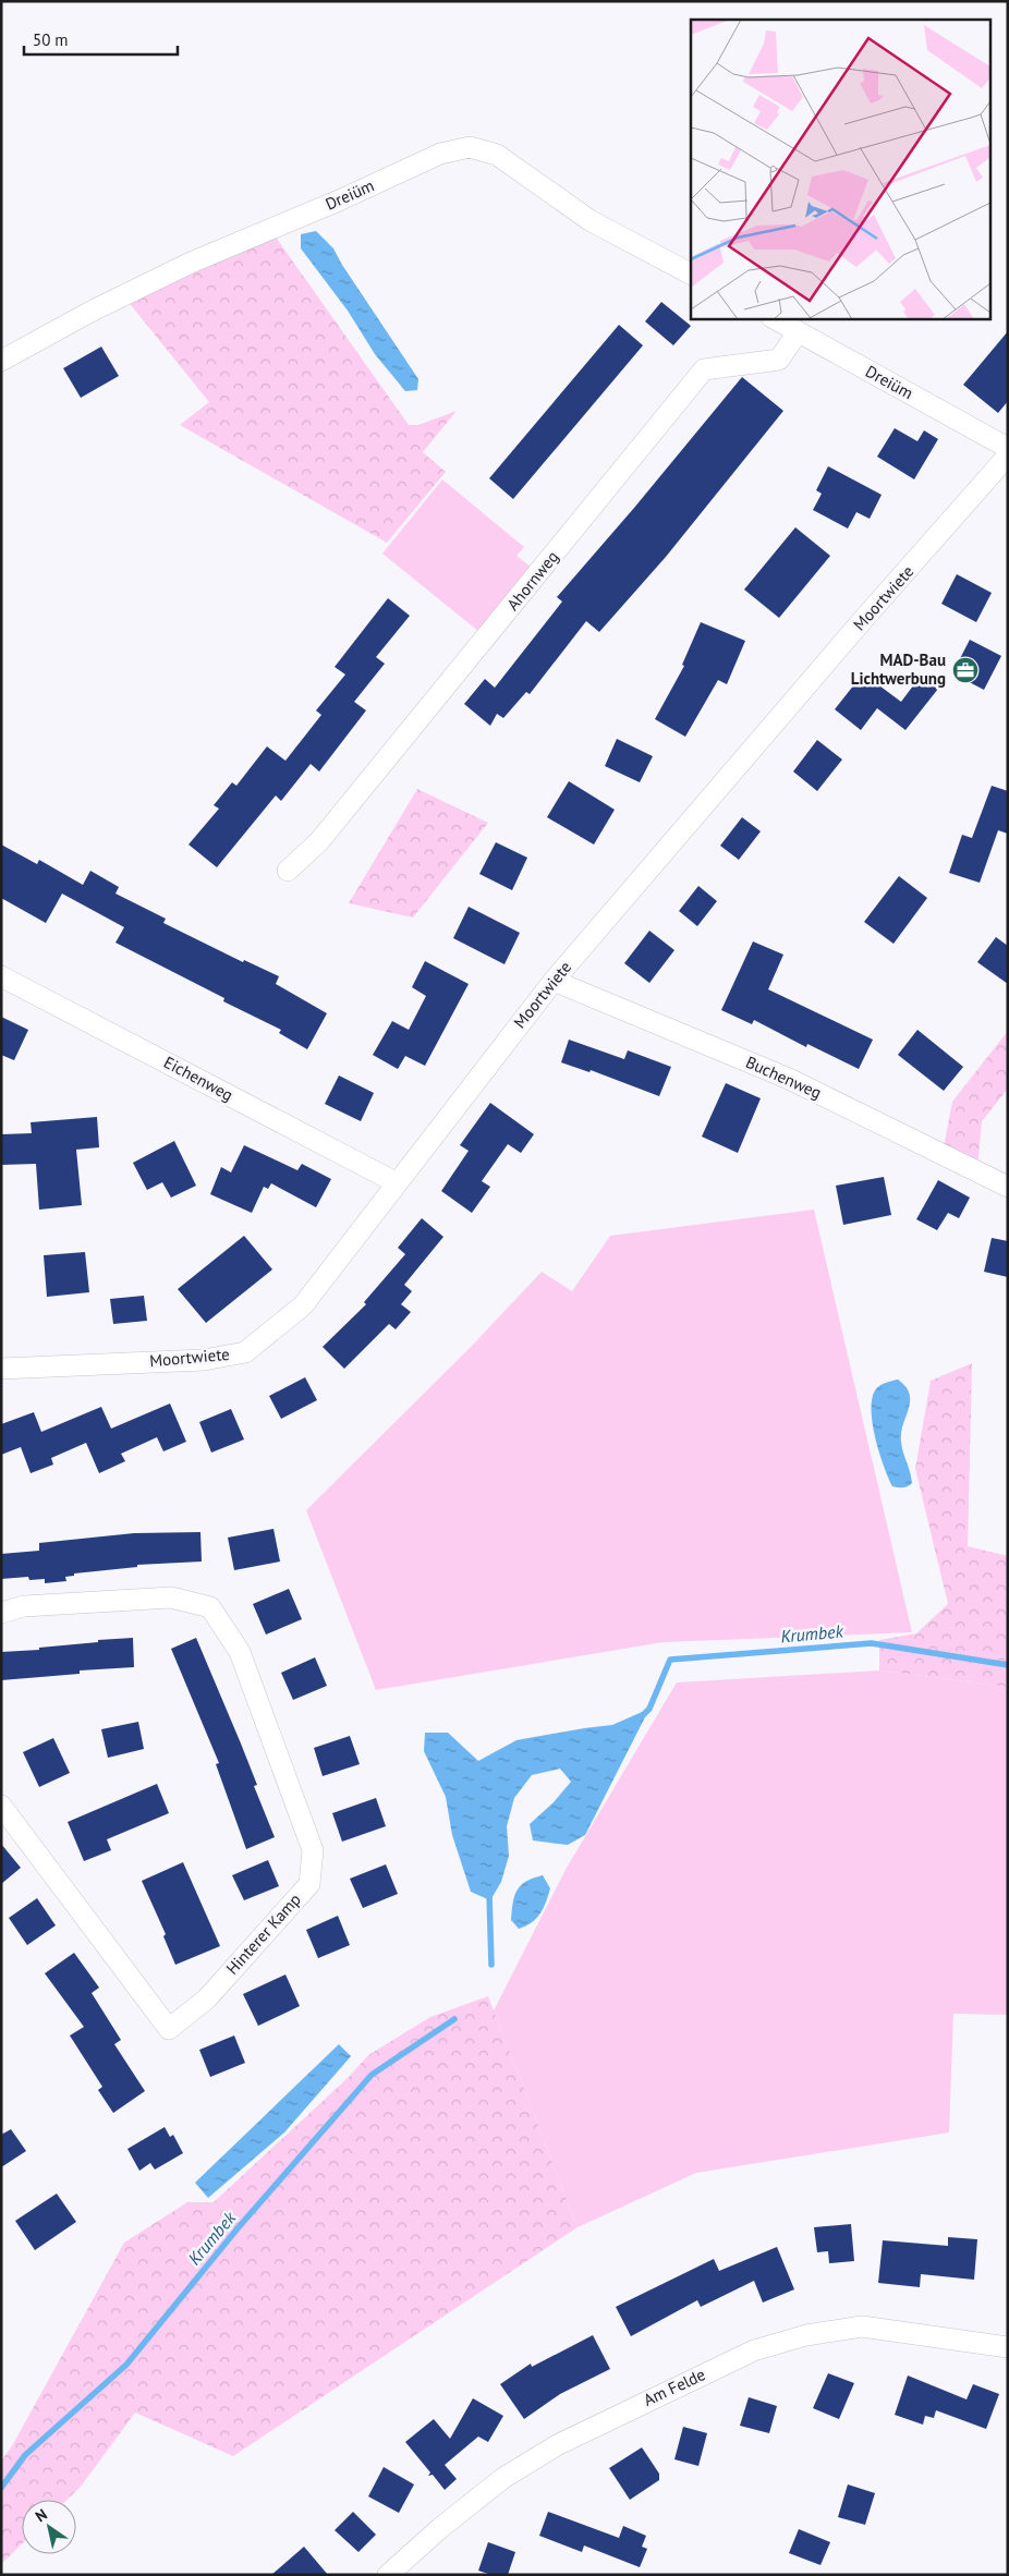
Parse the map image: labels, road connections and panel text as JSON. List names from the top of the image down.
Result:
{
  "streets": {
    "street": [
      "Dreiüm",
      "Ahornweg",
      "Moortwiete",
      "Buchenweg",
      "Eichenweg",
      "Hinterer Kamp",
      "Am Felde"
    ]
  },
  "crossings": [
    ["Dreiüm", "Ahornweg"],
    ["Moortwiete", "Buchenweg"],
    ["Moortwiete", "Eichenweg"]
  ],
  "water": ["Krumbek"],
  "places": {
    "office": ["MAD-Bau Lichtwerbung"]
  },
  "scale_bar": "50 m",
  "north": "top left"
}
